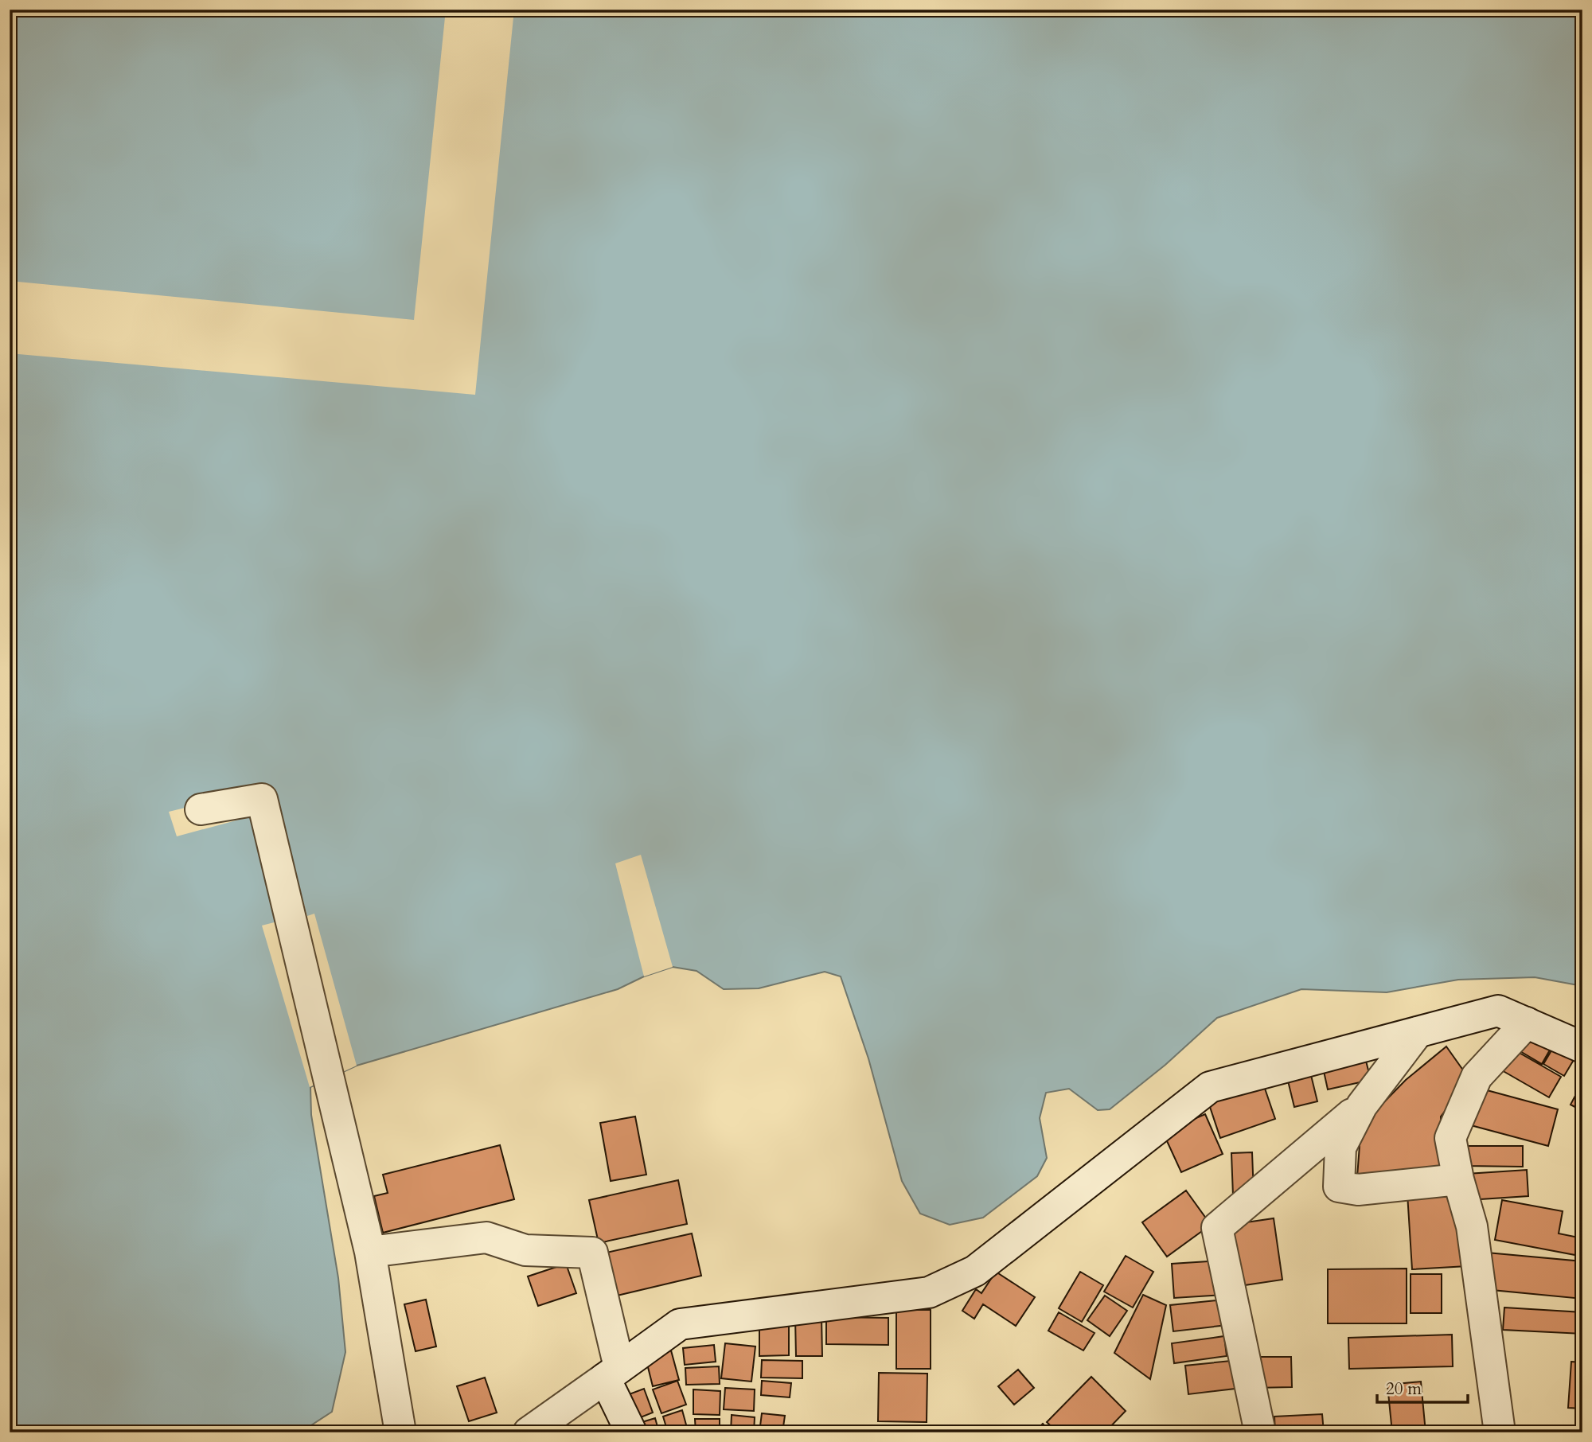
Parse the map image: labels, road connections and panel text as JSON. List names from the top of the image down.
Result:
{
  "scale_bar": "20 m"
}
